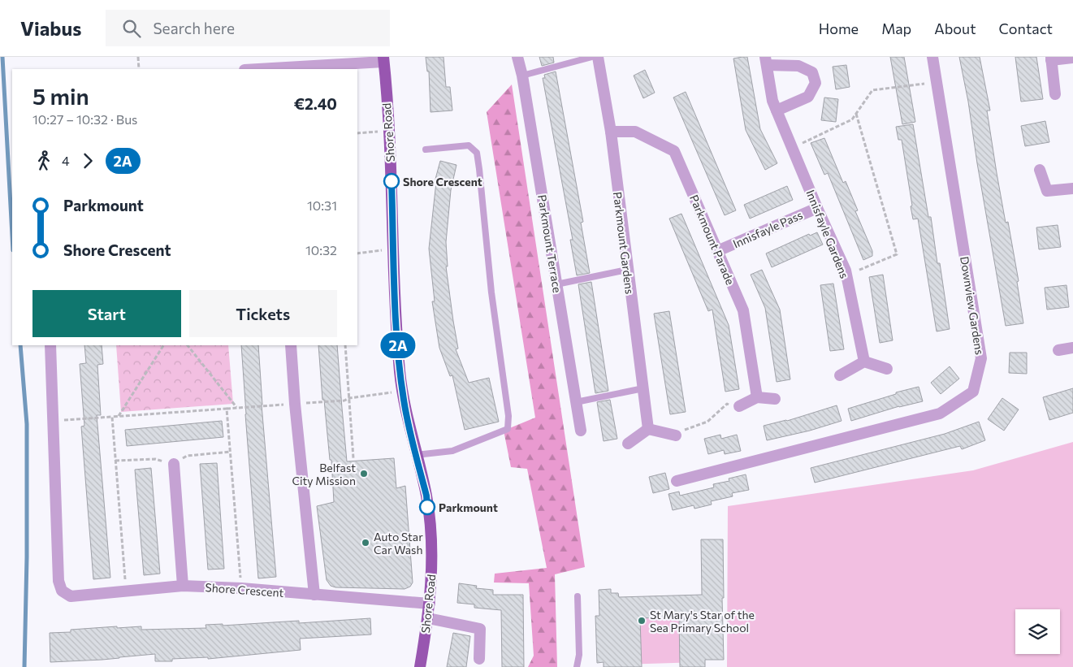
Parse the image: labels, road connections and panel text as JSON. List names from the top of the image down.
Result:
{
  "streets": {
    "main road": ["Shore Road"],
    "street": [
      "Innisfayle Pass",
      "Innisfayle Gardens",
      "Parkmount Parade",
      "Parkmount Gardens",
      "Parkmount Terrace",
      "Downview Gardens",
      "Shore Crescent"
    ]
  },
  "crossings": [
    ["Shore Road", "Shore Crescent"],
    ["Innisfayle Pass", "Innisfayle Gardens"],
    ["Innisfayle Pass", "Parkmount Parade"],
    ["Parkmount Parade", "Parkmount Gardens"]
  ],
  "places": [
    "Shore Crescent",
    "Belfast City Mission",
    "Parkmount",
    "Auto Star Car Wash",
    "St Mary's Star of the Sea Primary School"
  ],
  "lines": ["bus line 2A"],
  "page": {
    "header": "Viabus",
    "search": "Search here",
    "nav": [
      "Home",
      "Map",
      "About",
      "Contact"
    ],
    "on_map": "2A",
    "heading": ["5 min", "10:27 – 10:32 · Bus", "€2.40"],
    "legs": ["4", "2A"],
    "list": [
      {
        "name": "Parkmount",
        "value": "10:31"
      },
      {
        "name": "Shore Crescent",
        "value": "10:32"
      }
    ],
    "buttons": ["Start", "Tickets"]
  }
}
